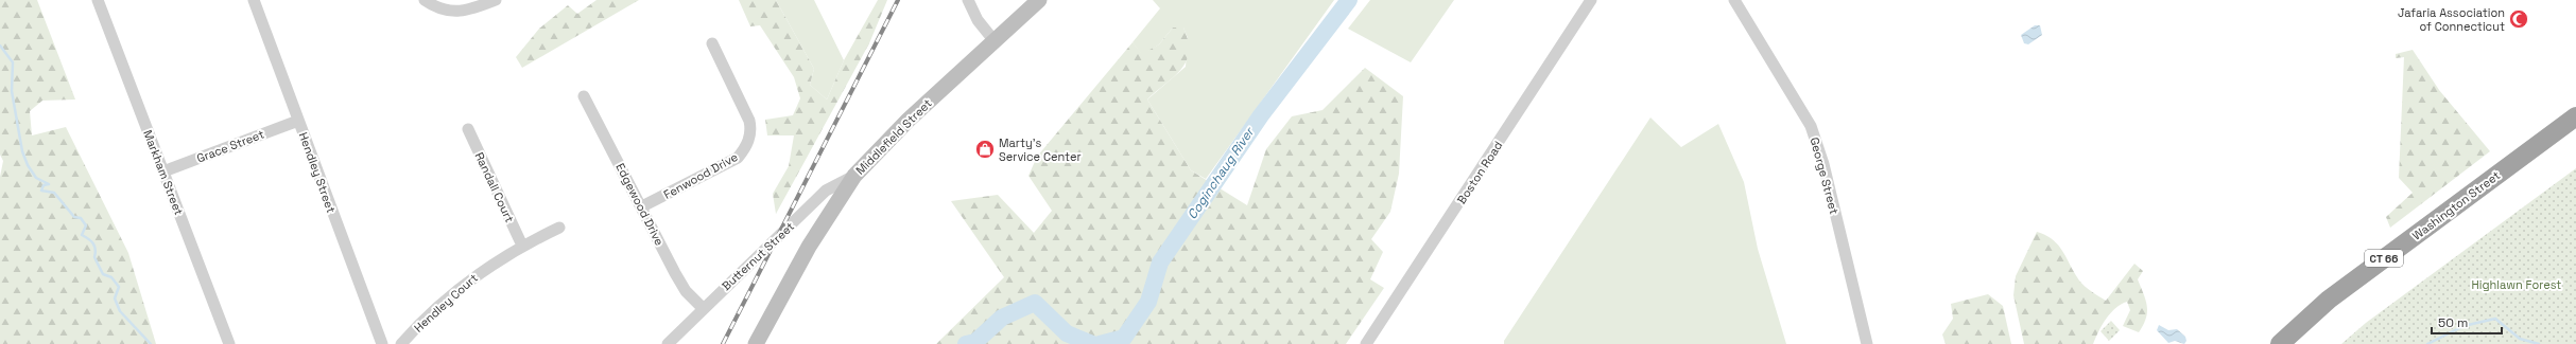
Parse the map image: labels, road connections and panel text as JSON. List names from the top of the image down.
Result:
{
  "streets": {
    "highway": ["Washington Street", "CT 66"],
    "main road": ["Middlefield Street"],
    "street": [
      "Grace Street",
      "Markham Street",
      "Hendley Street",
      "Boston Road",
      "Fenwood Drive",
      "George Street",
      "Randall Court",
      "Edgewood Drive",
      "Butternut Street",
      "Hendley Court"
    ]
  },
  "crossings": [
    ["Middlefield Street", "Butternut Street"],
    ["Grace Street", "Markham Street"],
    ["Grace Street", "Hendley Street"],
    ["Fenwood Drive", "Edgewood Drive"],
    ["Randall Court", "Hendley Court"],
    ["Edgewood Drive", "Butternut Street"]
  ],
  "water": ["Coginchaug River"],
  "parks": ["Highlawn Forest"],
  "places": {
    "mosque": ["Jafaria Association of Connecticut"],
    "shop": ["Marty's Service Center"]
  },
  "scale_bar": "50 m"
}
